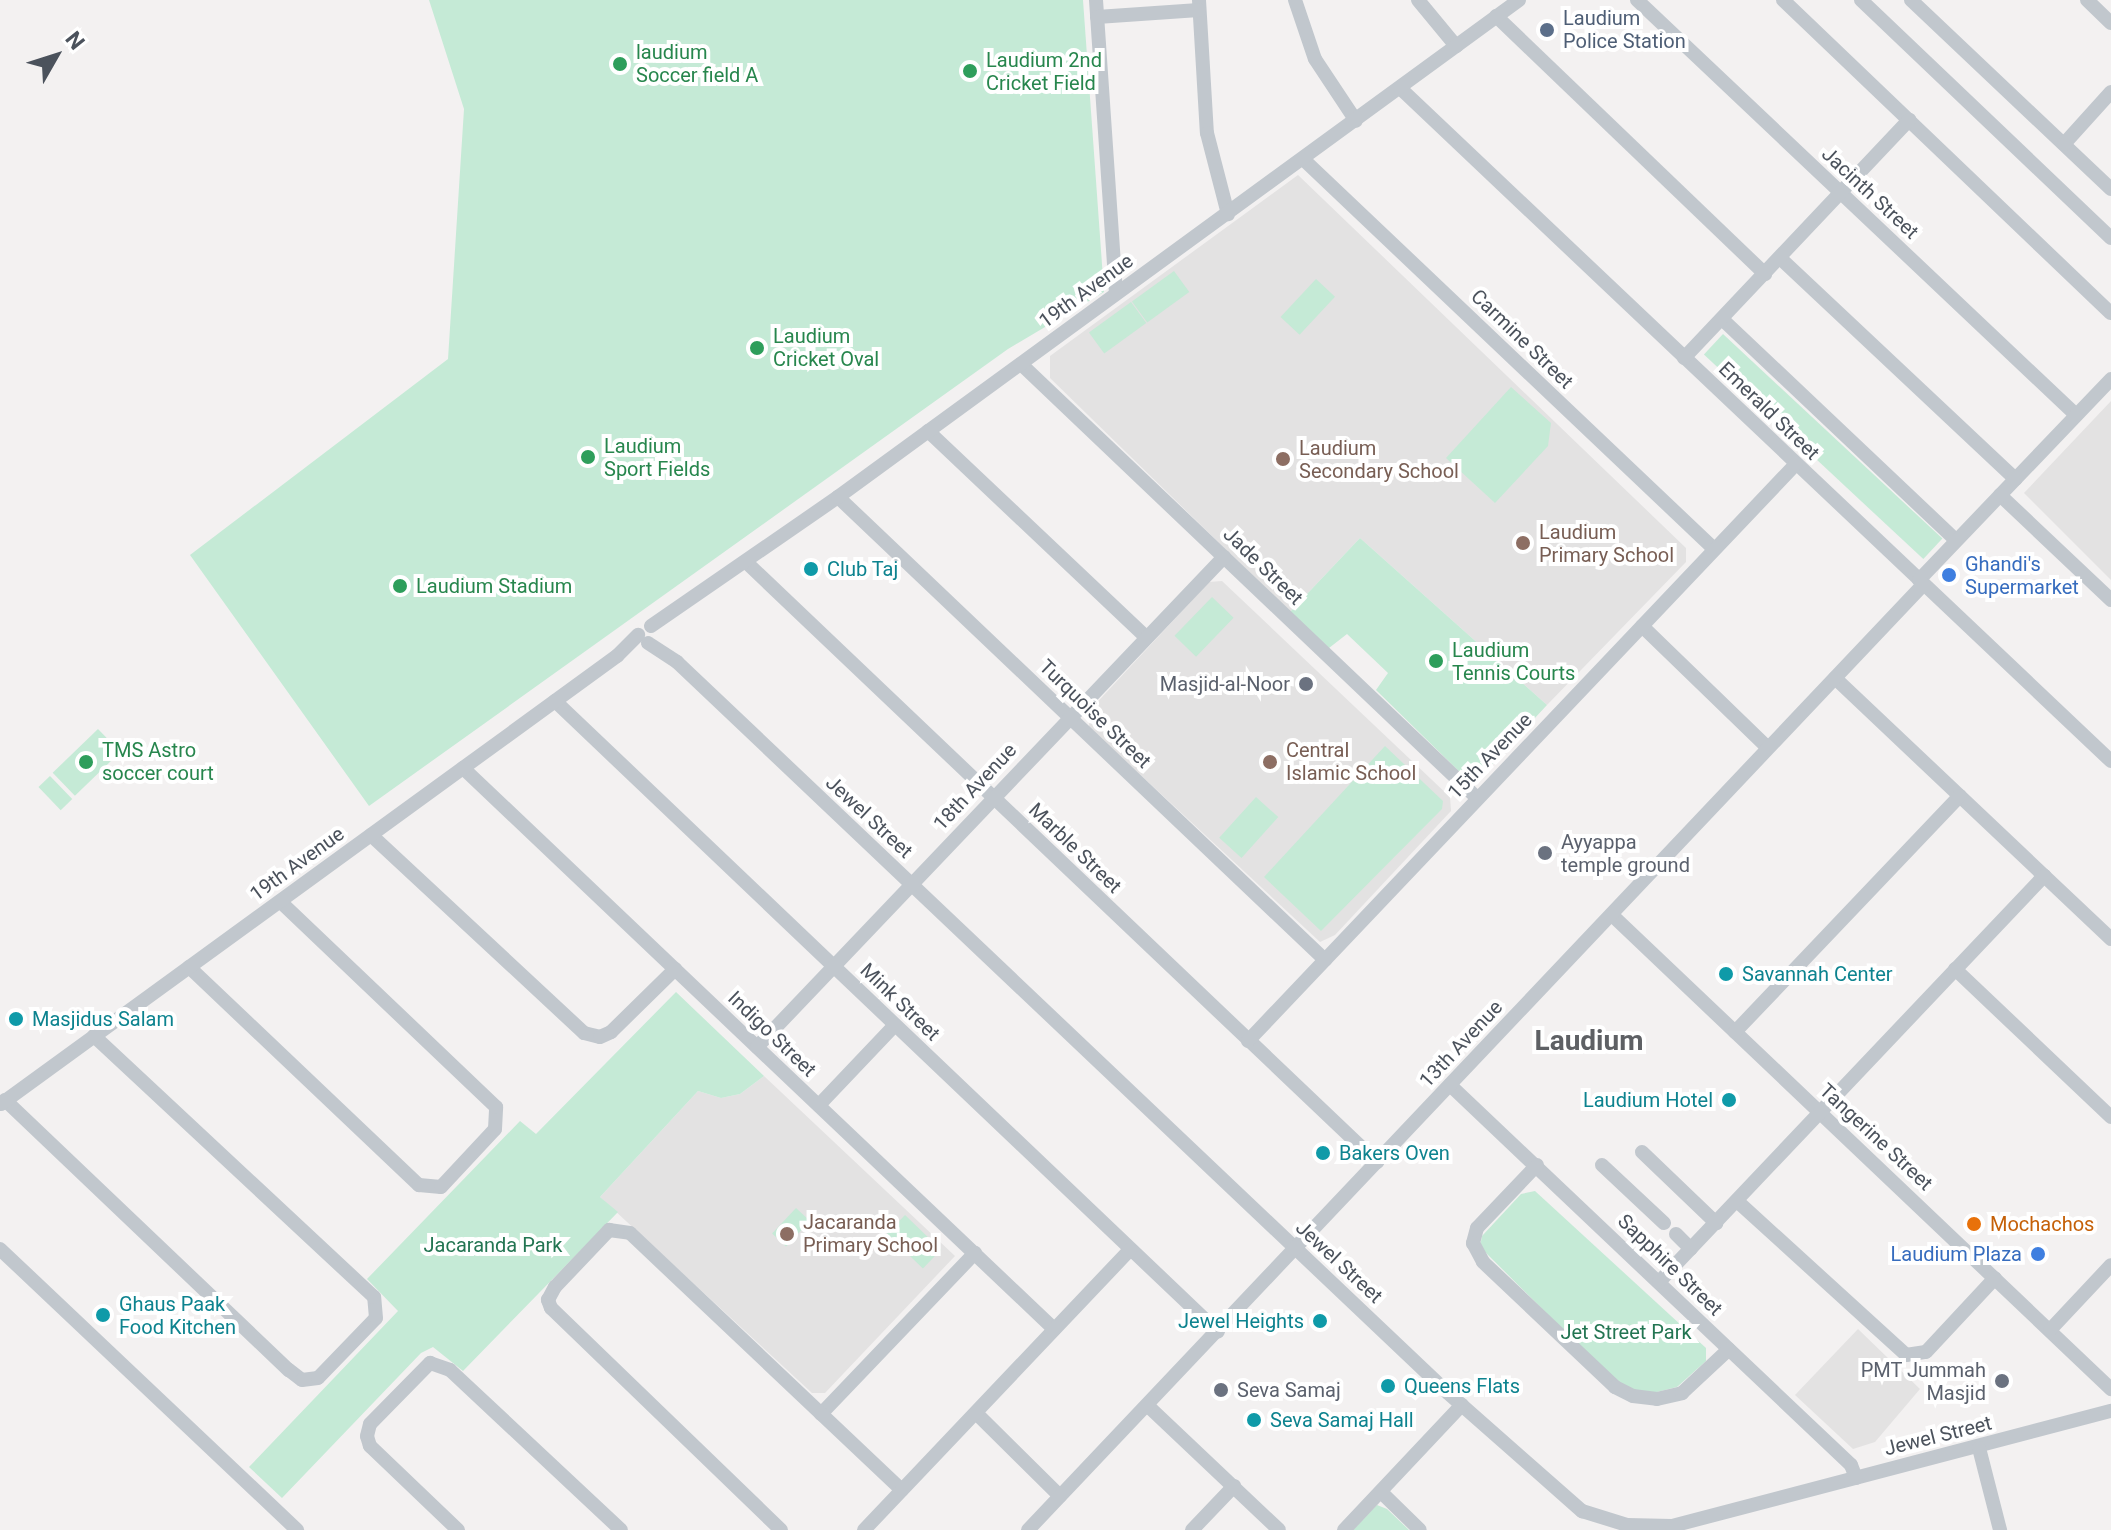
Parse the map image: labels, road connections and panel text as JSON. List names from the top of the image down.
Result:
{
  "streets": {
    "street": [
      "Jacinth Street",
      "19th Avenue",
      "Carmine Street",
      "Emerald Street",
      "Jade Street",
      "Turquoise Street",
      "15th Avenue",
      "18th Avenue",
      "Jewel Street",
      "Marble Street",
      "Mink Street",
      "Indigo Street",
      "13th Avenue",
      "Tangerine Street",
      "Sapphire Street"
    ]
  },
  "crossings": [
    ["Jacinth Street", "13th Avenue"],
    ["19th Avenue", "Carmine Street"],
    ["19th Avenue", "Emerald Street"],
    ["19th Avenue", "Jade Street"],
    ["19th Avenue", "Turquoise Street"],
    ["19th Avenue", "Jewel Street"],
    ["19th Avenue", "Marble Street"],
    ["19th Avenue", "Mink Street"],
    ["19th Avenue", "Indigo Street"],
    ["Carmine Street", "15th Avenue"],
    ["Emerald Street", "15th Avenue"],
    ["Emerald Street", "13th Avenue"],
    ["Jade Street", "15th Avenue"],
    ["Jade Street", "18th Avenue"],
    ["Turquoise Street", "15th Avenue"],
    ["Turquoise Street", "18th Avenue"],
    ["15th Avenue", "Marble Street"],
    ["18th Avenue", "Jewel Street"],
    ["18th Avenue", "Marble Street"],
    ["18th Avenue", "Mink Street"],
    ["18th Avenue", "Indigo Street"],
    ["Jewel Street", "13th Avenue"],
    ["Jewel Street", "Sapphire Street"],
    ["Marble Street", "13th Avenue"],
    ["Mink Street", "13th Avenue"],
    ["13th Avenue", "Tangerine Street"],
    ["13th Avenue", "Sapphire Street"]
  ],
  "districts": ["Laudium"],
  "parks": ["Jacaranda Park", "Jet Street Park"],
  "places": [
    "Laudium Police Station",
    "laudium Soccer field A",
    "Laudium 2nd Cricket Field",
    "Laudium Cricket Oval",
    "Laudium Sport Fields",
    "Laudium Secondary School",
    "Laudium Primary School",
    "Club Taj",
    "Ghandi's Supermarket",
    "Laudium Stadium",
    "Laudium Tennis Courts",
    "Masjid-al-Noor",
    "TMS Astro soccer court",
    "Central Islamic School",
    "Ayyappa temple ground",
    "Savannah Center",
    "Masjidus Salam",
    "Laudium Hotel",
    "Bakers Oven",
    "Mochachos",
    "Jacaranda Primary School",
    "Laudium Plaza",
    "Ghaus Paak Food Kitchen",
    "Jewel Heights",
    "PMT Jummah Masjid",
    "Queens Flats",
    "Seva Samaj",
    "Seva Samaj Hall"
  ],
  "north": "top right"
}
